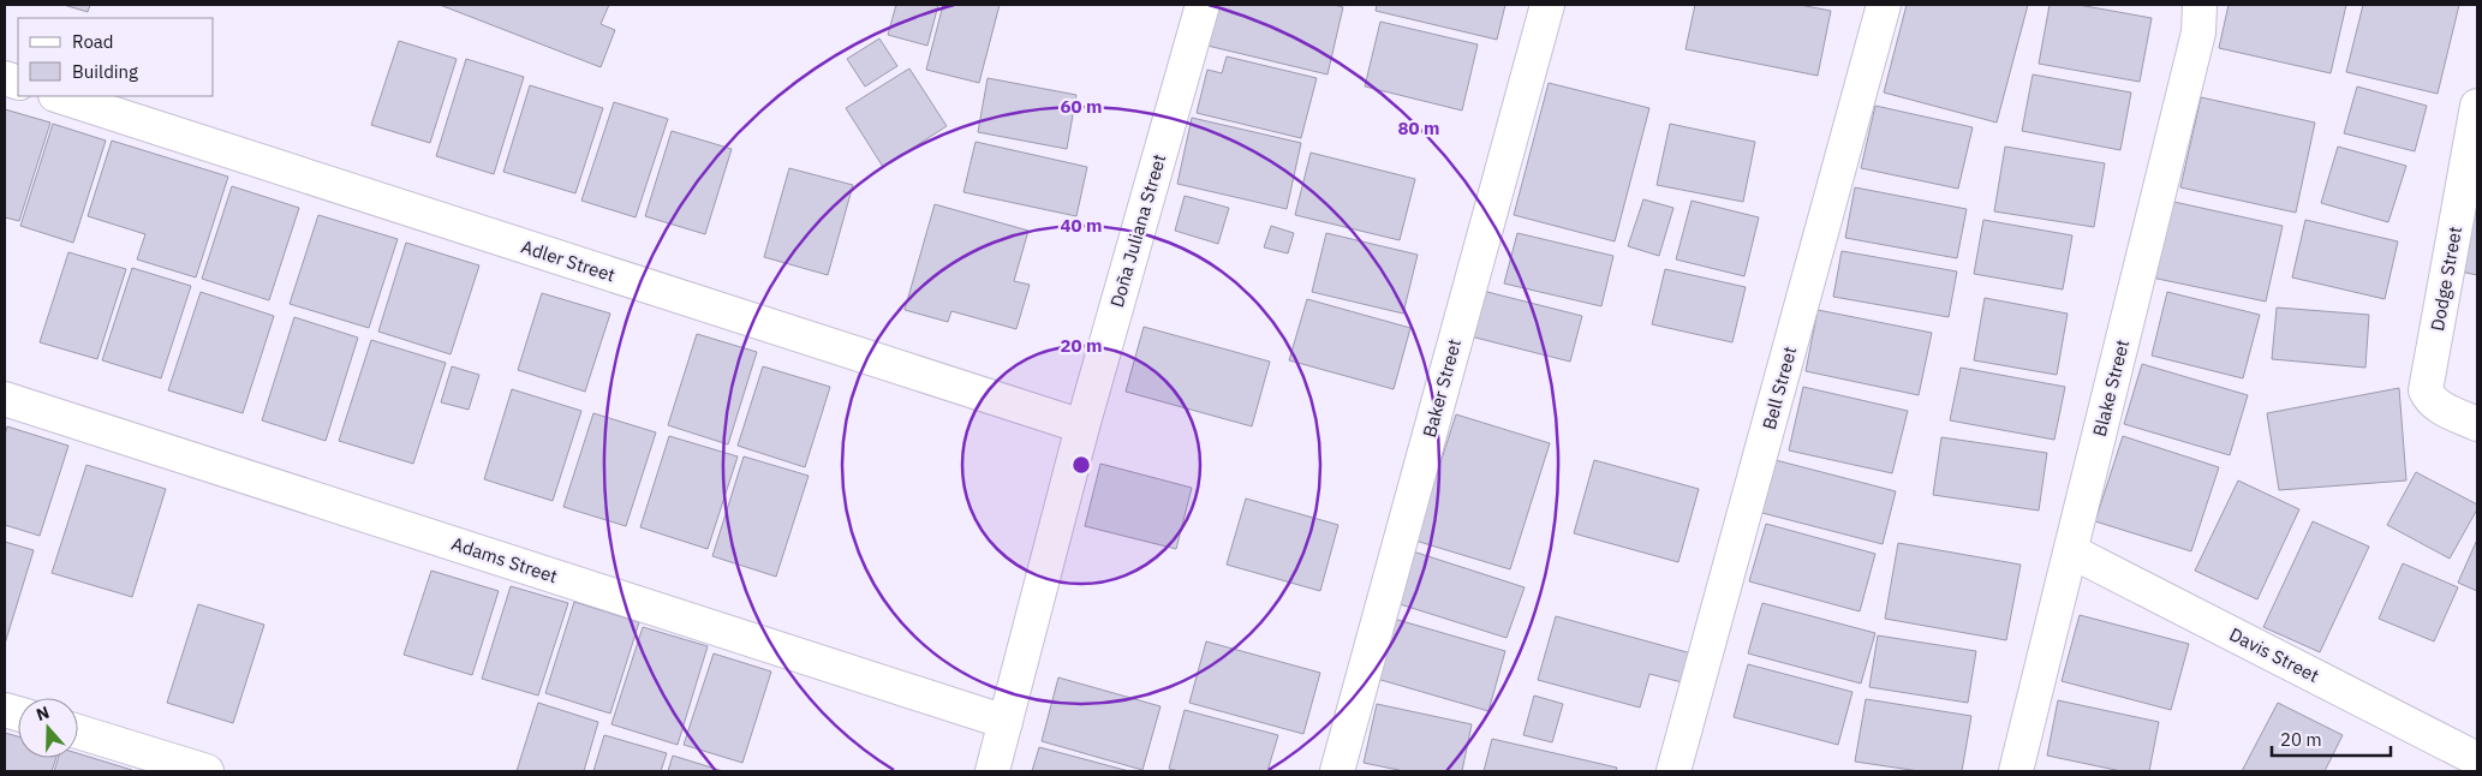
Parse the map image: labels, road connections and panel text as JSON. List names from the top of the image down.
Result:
{
  "streets": {
    "street": [
      "Doña Juliana Street",
      "Adler Street",
      "Dodge Street",
      "Baker Street",
      "Bell Street",
      "Blake Street",
      "Adams Street",
      "Davis Street"
    ]
  },
  "crossings": [
    ["Doña Juliana Street", "Adler Street"],
    ["Doña Juliana Street", "Adams Street"],
    ["Blake Street", "Davis Street"]
  ],
  "legend": ["Road", "Building"],
  "scale_bar": "20 m",
  "north": "top",
  "rings": [
    "60 m",
    "80 m",
    "40 m",
    "20 m"
  ]
}
